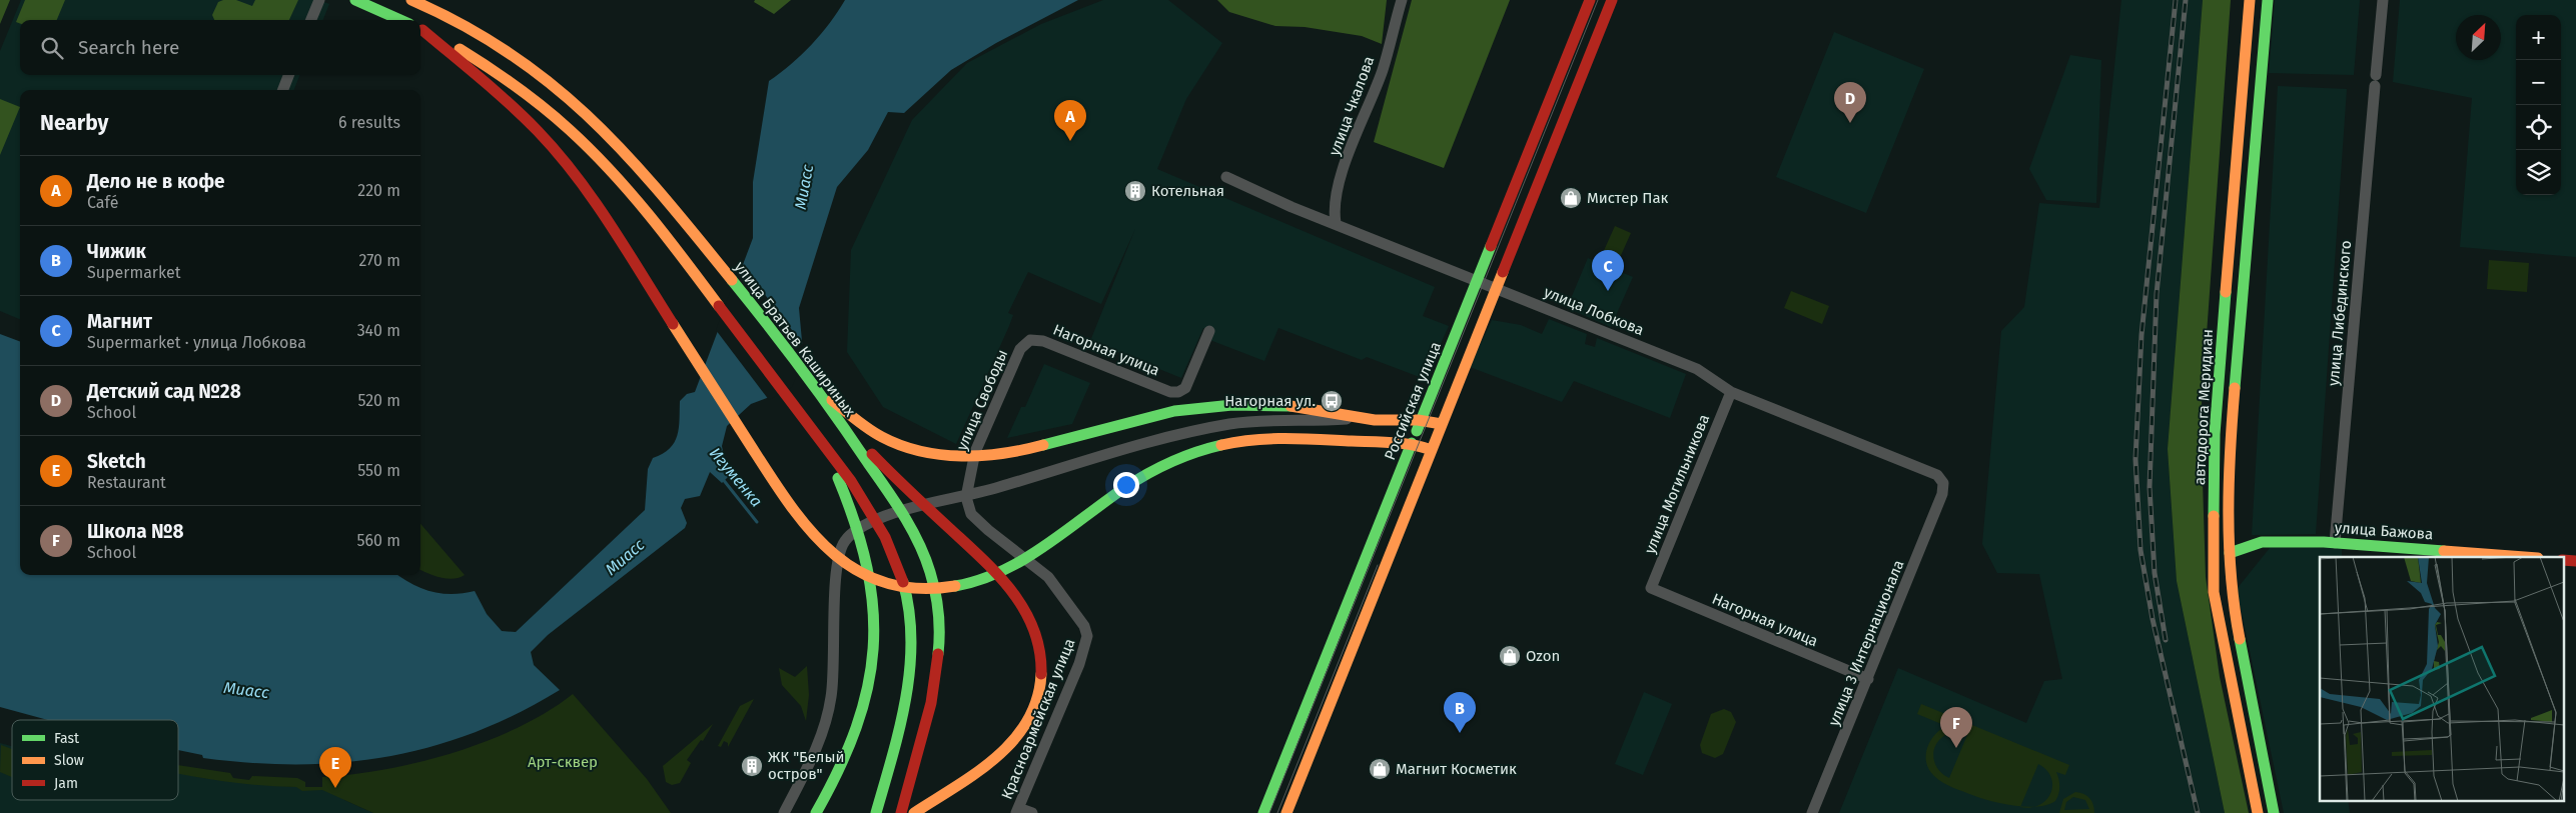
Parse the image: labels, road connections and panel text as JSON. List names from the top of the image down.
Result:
{
  "streets": {
    "main road": [
      "улица Братьев Кашириных",
      "Российская улица",
      "автодорога Меридиан",
      "улица Бажова"
    ],
    "street": [
      "улица Чкалова",
      "улица Лобкова",
      "улица Либединского",
      "Нагорная улица",
      "улица Свободы",
      "улица Могильникова",
      "улица 3 Интернационала",
      "Красноармейская улица"
    ]
  },
  "crossings": [
    ["улица Чкалова", "улица Лобкова"],
    ["улица Лобкова", "Российская улица"],
    ["улица Лобкова", "улица Могильникова"],
    ["улица Лобкова", "улица 3 Интернационала"],
    ["улица Либединского", "улица Бажова"],
    ["Нагорная улица", "улица Свободы"],
    ["Нагорная улица", "улица Могильникова"],
    ["Нагорная улица", "улица 3 Интернационала"],
    ["улица Свободы", "Красноармейская улица"],
    ["автодорога Меридиан", "улица Бажова"]
  ],
  "water": ["Миасс", "Игуменка"],
  "parks": ["Арт-сквер"],
  "places": {
    "building": ["Котельная", "ЖК \"Белый остров\""],
    "shop": ["Мистер Пак", "Ozon", "Магнит Косметик"],
    "bus stop": ["Нагорная ул."]
  },
  "legend": ["Fast", "Slow", "Jam"],
  "north": "top right",
  "page": {
    "map_buttons": ["+", "−"],
    "search": "Search here",
    "pins": [
      "D",
      "A",
      "C",
      "B",
      "F",
      "E"
    ],
    "heading": ["Nearby", "6 results"],
    "list": [
      {
        "mark": "A",
        "name": "Дело не в кофе",
        "note": "Café",
        "value": "220 m"
      },
      {
        "mark": "B",
        "name": "Чижик",
        "note": "Supermarket",
        "value": "270 m"
      },
      {
        "mark": "C",
        "name": "Магнит",
        "note": "Supermarket · улица Лобкова",
        "value": "340 m"
      },
      {
        "mark": "D",
        "name": "Детский сад №28",
        "note": "School",
        "value": "520 m"
      },
      {
        "mark": "E",
        "name": "Sketch",
        "note": "Restaurant",
        "value": "550 m"
      },
      {
        "mark": "F",
        "name": "Школа №8",
        "note": "School",
        "value": "560 m"
      }
    ]
  }
}
